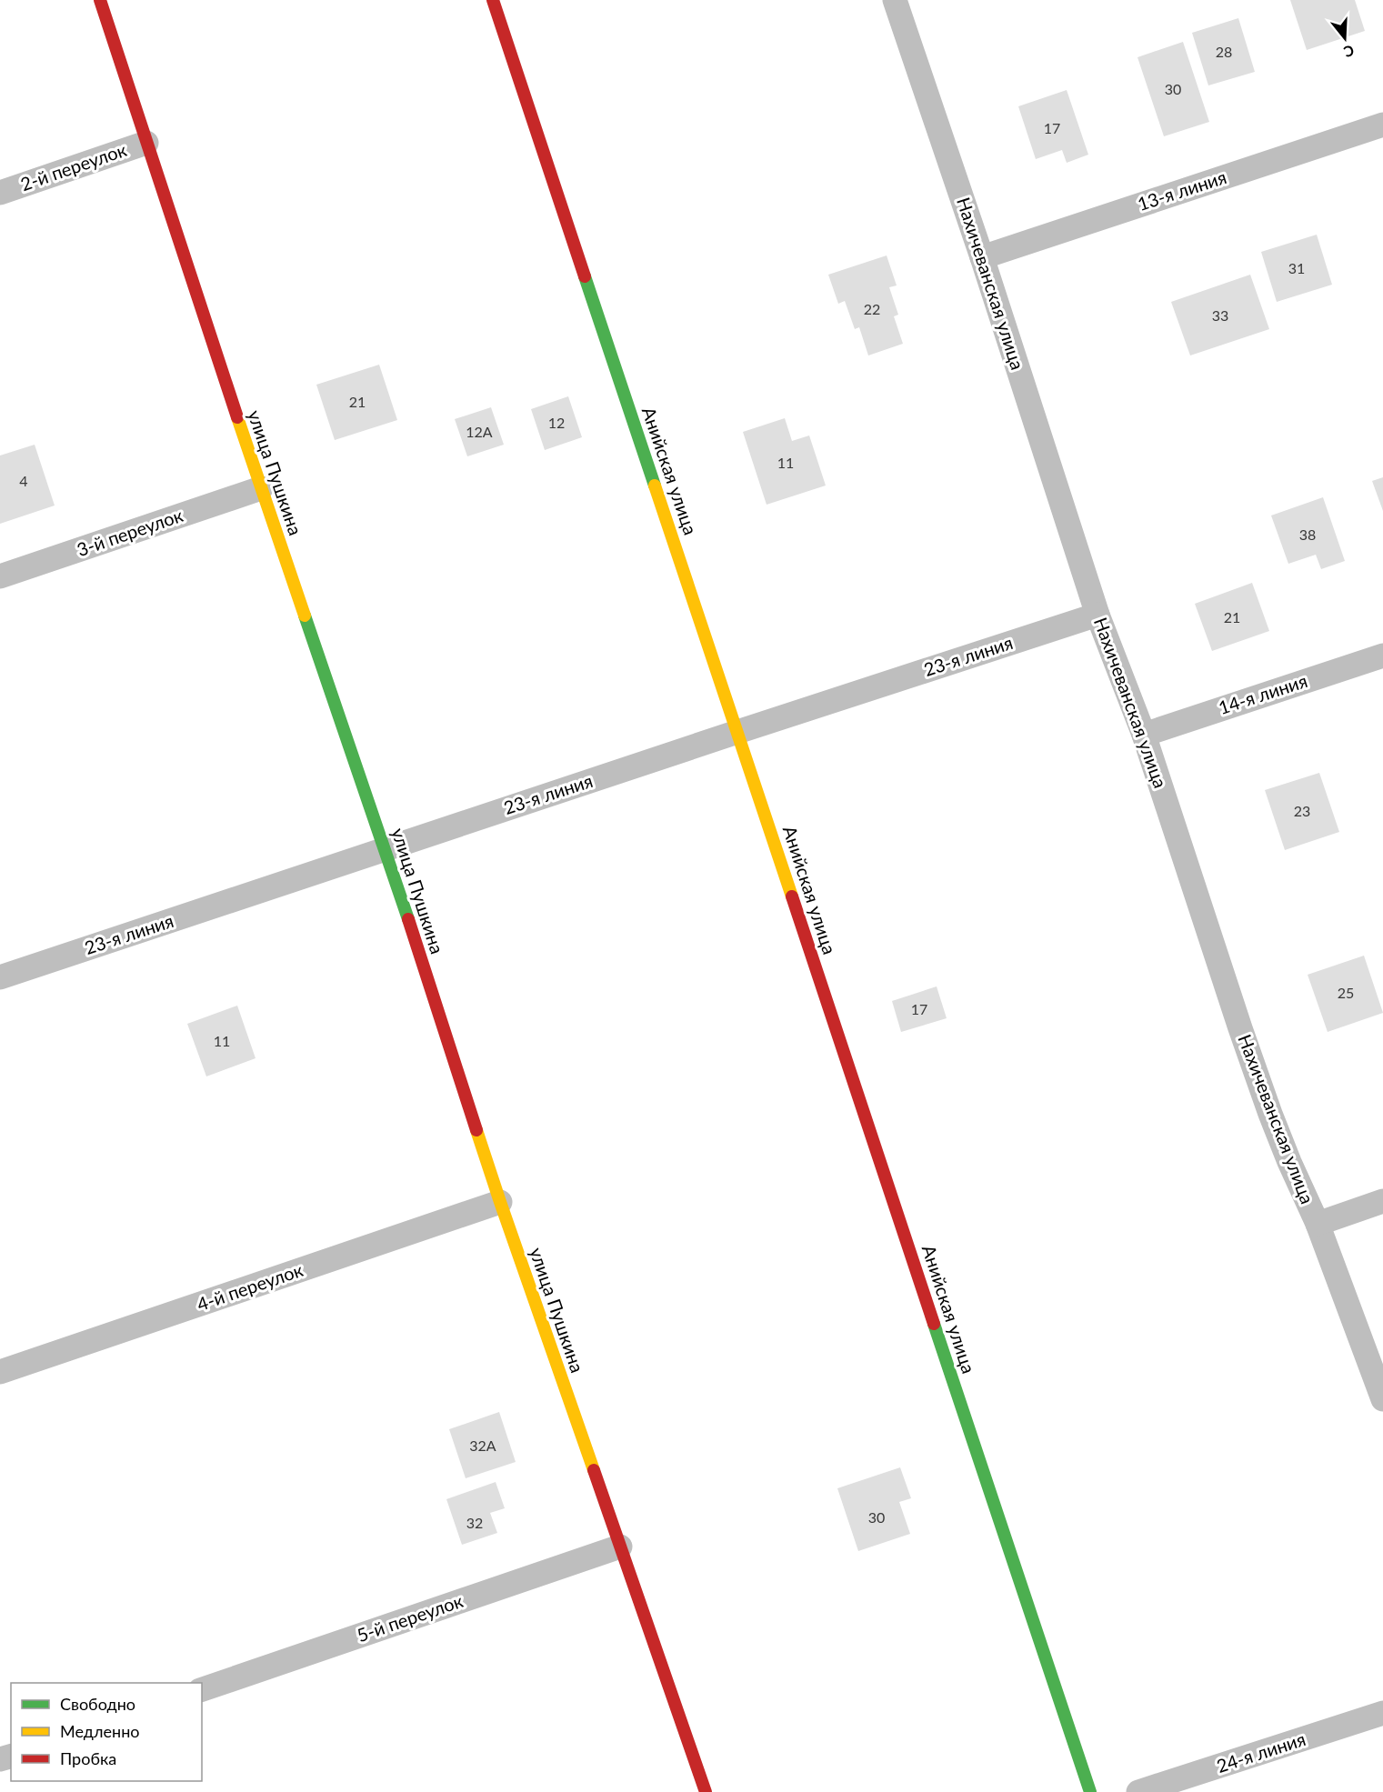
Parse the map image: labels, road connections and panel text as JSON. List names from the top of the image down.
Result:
{
  "streets": {
    "street": [
      "2-й переулок",
      "13-я линия",
      "Нахичеванская улица",
      "Анийская улица",
      "улица Пушкина",
      "3-й переулок",
      "23-я линия",
      "14-я линия",
      "4-й переулок",
      "5-й переулок",
      "24-я линия"
    ]
  },
  "crossings": [
    ["2-й переулок", "улица Пушкина"],
    ["13-я линия", "Нахичеванская улица"],
    ["Нахичеванская улица", "23-я линия"],
    ["Нахичеванская улица", "14-я линия"],
    ["Анийская улица", "23-я линия"],
    ["улица Пушкина", "3-й переулок"],
    ["улица Пушкина", "23-я линия"],
    ["улица Пушкина", "4-й переулок"],
    ["улица Пушкина", "5-й переулок"]
  ],
  "house_numbers": [
    "28",
    "30",
    "17",
    "31",
    "22",
    "33",
    "21",
    "12",
    "12А",
    "11",
    "4",
    "38",
    "21",
    "23",
    "25",
    "17",
    "11",
    "32А",
    "30",
    "32"
  ],
  "legend": ["Свободно", "Медленно", "Пробка"],
  "north": "bottom"
}
